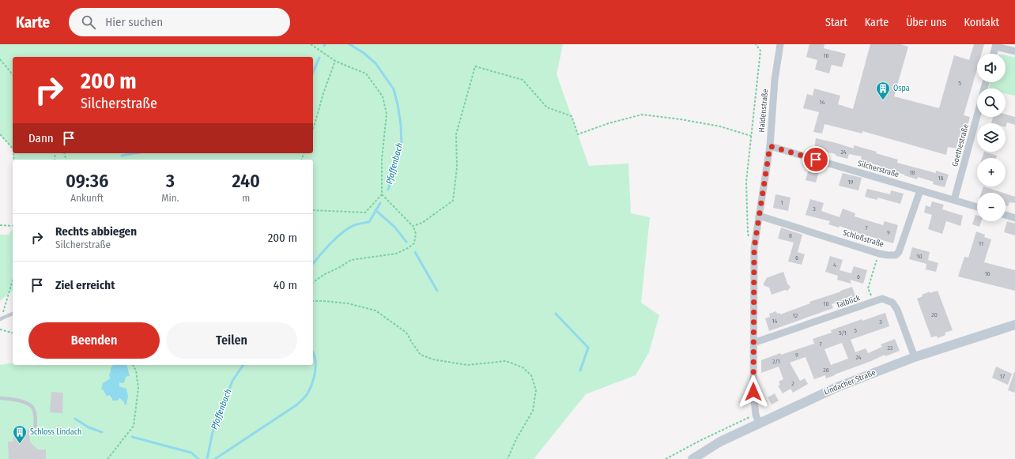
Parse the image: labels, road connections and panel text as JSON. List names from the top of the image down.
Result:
{
  "streets": {
    "street": [
      "Haldenstraße",
      "Goethestraße",
      "Silcherstraße",
      "Schloßstraße",
      "Talblick",
      "Lindacher Straße"
    ]
  },
  "crossings": [
    ["Haldenstraße", "Silcherstraße"],
    ["Haldenstraße", "Schloßstraße"],
    ["Haldenstraße", "Talblick"],
    ["Haldenstraße", "Lindacher Straße"],
    ["Goethestraße", "Silcherstraße"],
    ["Silcherstraße", "Schloßstraße"],
    ["Talblick", "Lindacher Straße"]
  ],
  "water": ["Pfaffenbach"],
  "places": {
    "building": ["Ospa", "Schloss Lindach"]
  },
  "house_numbers": [
    "16",
    "5",
    "14",
    "24",
    "18",
    "16",
    "19",
    "1",
    "3",
    "7",
    "9",
    "8",
    "11",
    "10",
    "6",
    "4",
    "16",
    "6",
    "10",
    "20",
    "12",
    "14",
    "3",
    "5",
    "5/1",
    "7",
    "22",
    "9",
    "24",
    "2/1",
    "26",
    "17",
    "2"
  ],
  "page": {
    "header": "Karte",
    "search": "Hier suchen",
    "nav": [
      "Start",
      "Karte",
      "Über uns",
      "Kontakt"
    ],
    "map_buttons": ["+", "−"],
    "turn": ["200 m", "Silcherstraße"],
    "then": "Dann",
    "eta": [
      "09:36",
      "Ankunft",
      "3",
      "Min.",
      "240",
      "m"
    ],
    "list": [
      {
        "name": "Rechts abbiegen",
        "note": "Silcherstraße",
        "value": "200 m"
      },
      {
        "name": "Ziel erreicht",
        "value": "40 m"
      }
    ],
    "buttons": ["Beenden", "Teilen"]
  }
}
